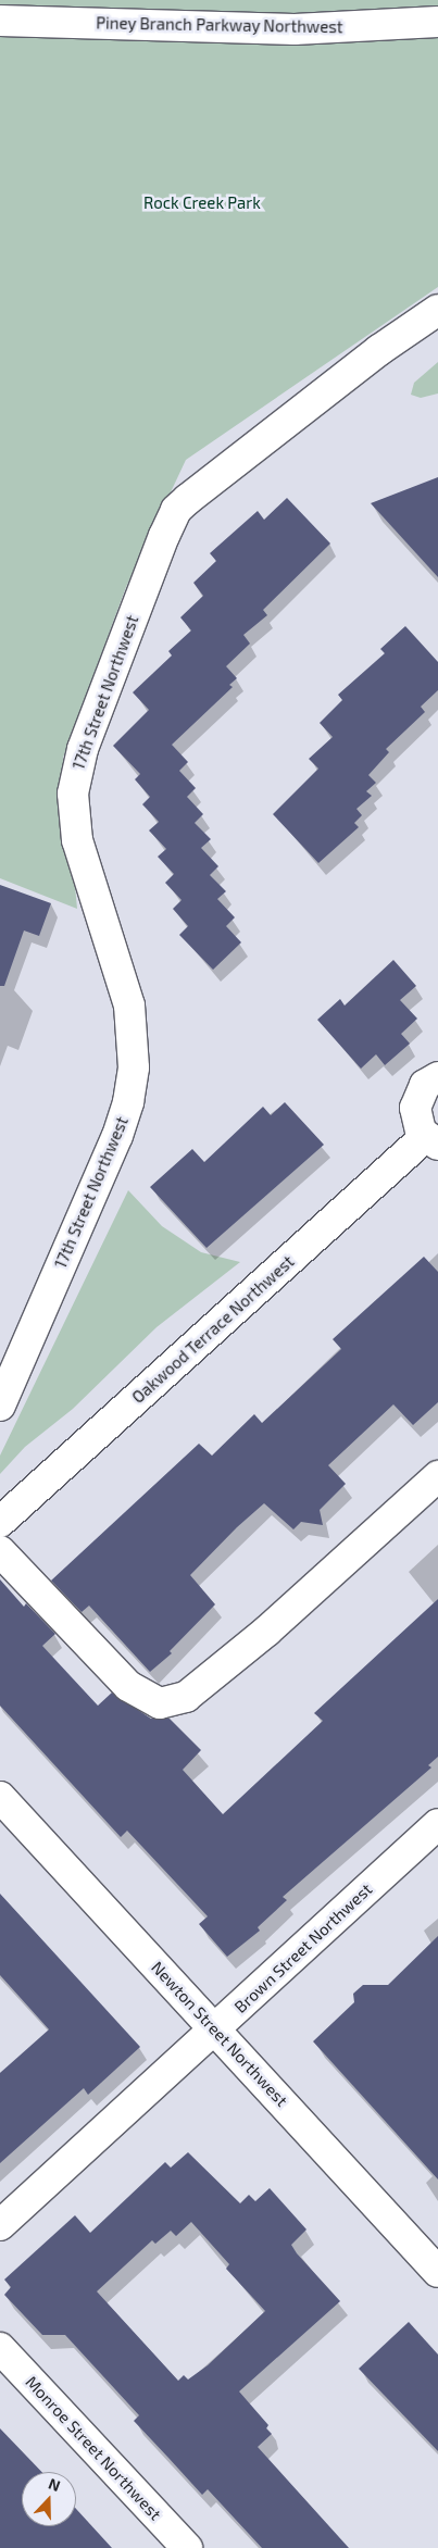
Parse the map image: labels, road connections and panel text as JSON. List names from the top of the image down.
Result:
{
  "streets": {
    "street": [
      "Piney Branch Parkway Northwest",
      "17th Street Northwest",
      "Oakwood Terrace Northwest",
      "Brown Street Northwest",
      "Newton Street Northwest",
      "Monroe Street Northwest"
    ]
  },
  "crossings": [
    ["Brown Street Northwest", "Newton Street Northwest"]
  ],
  "parks": ["Rock Creek Park"],
  "north": "top"
}
